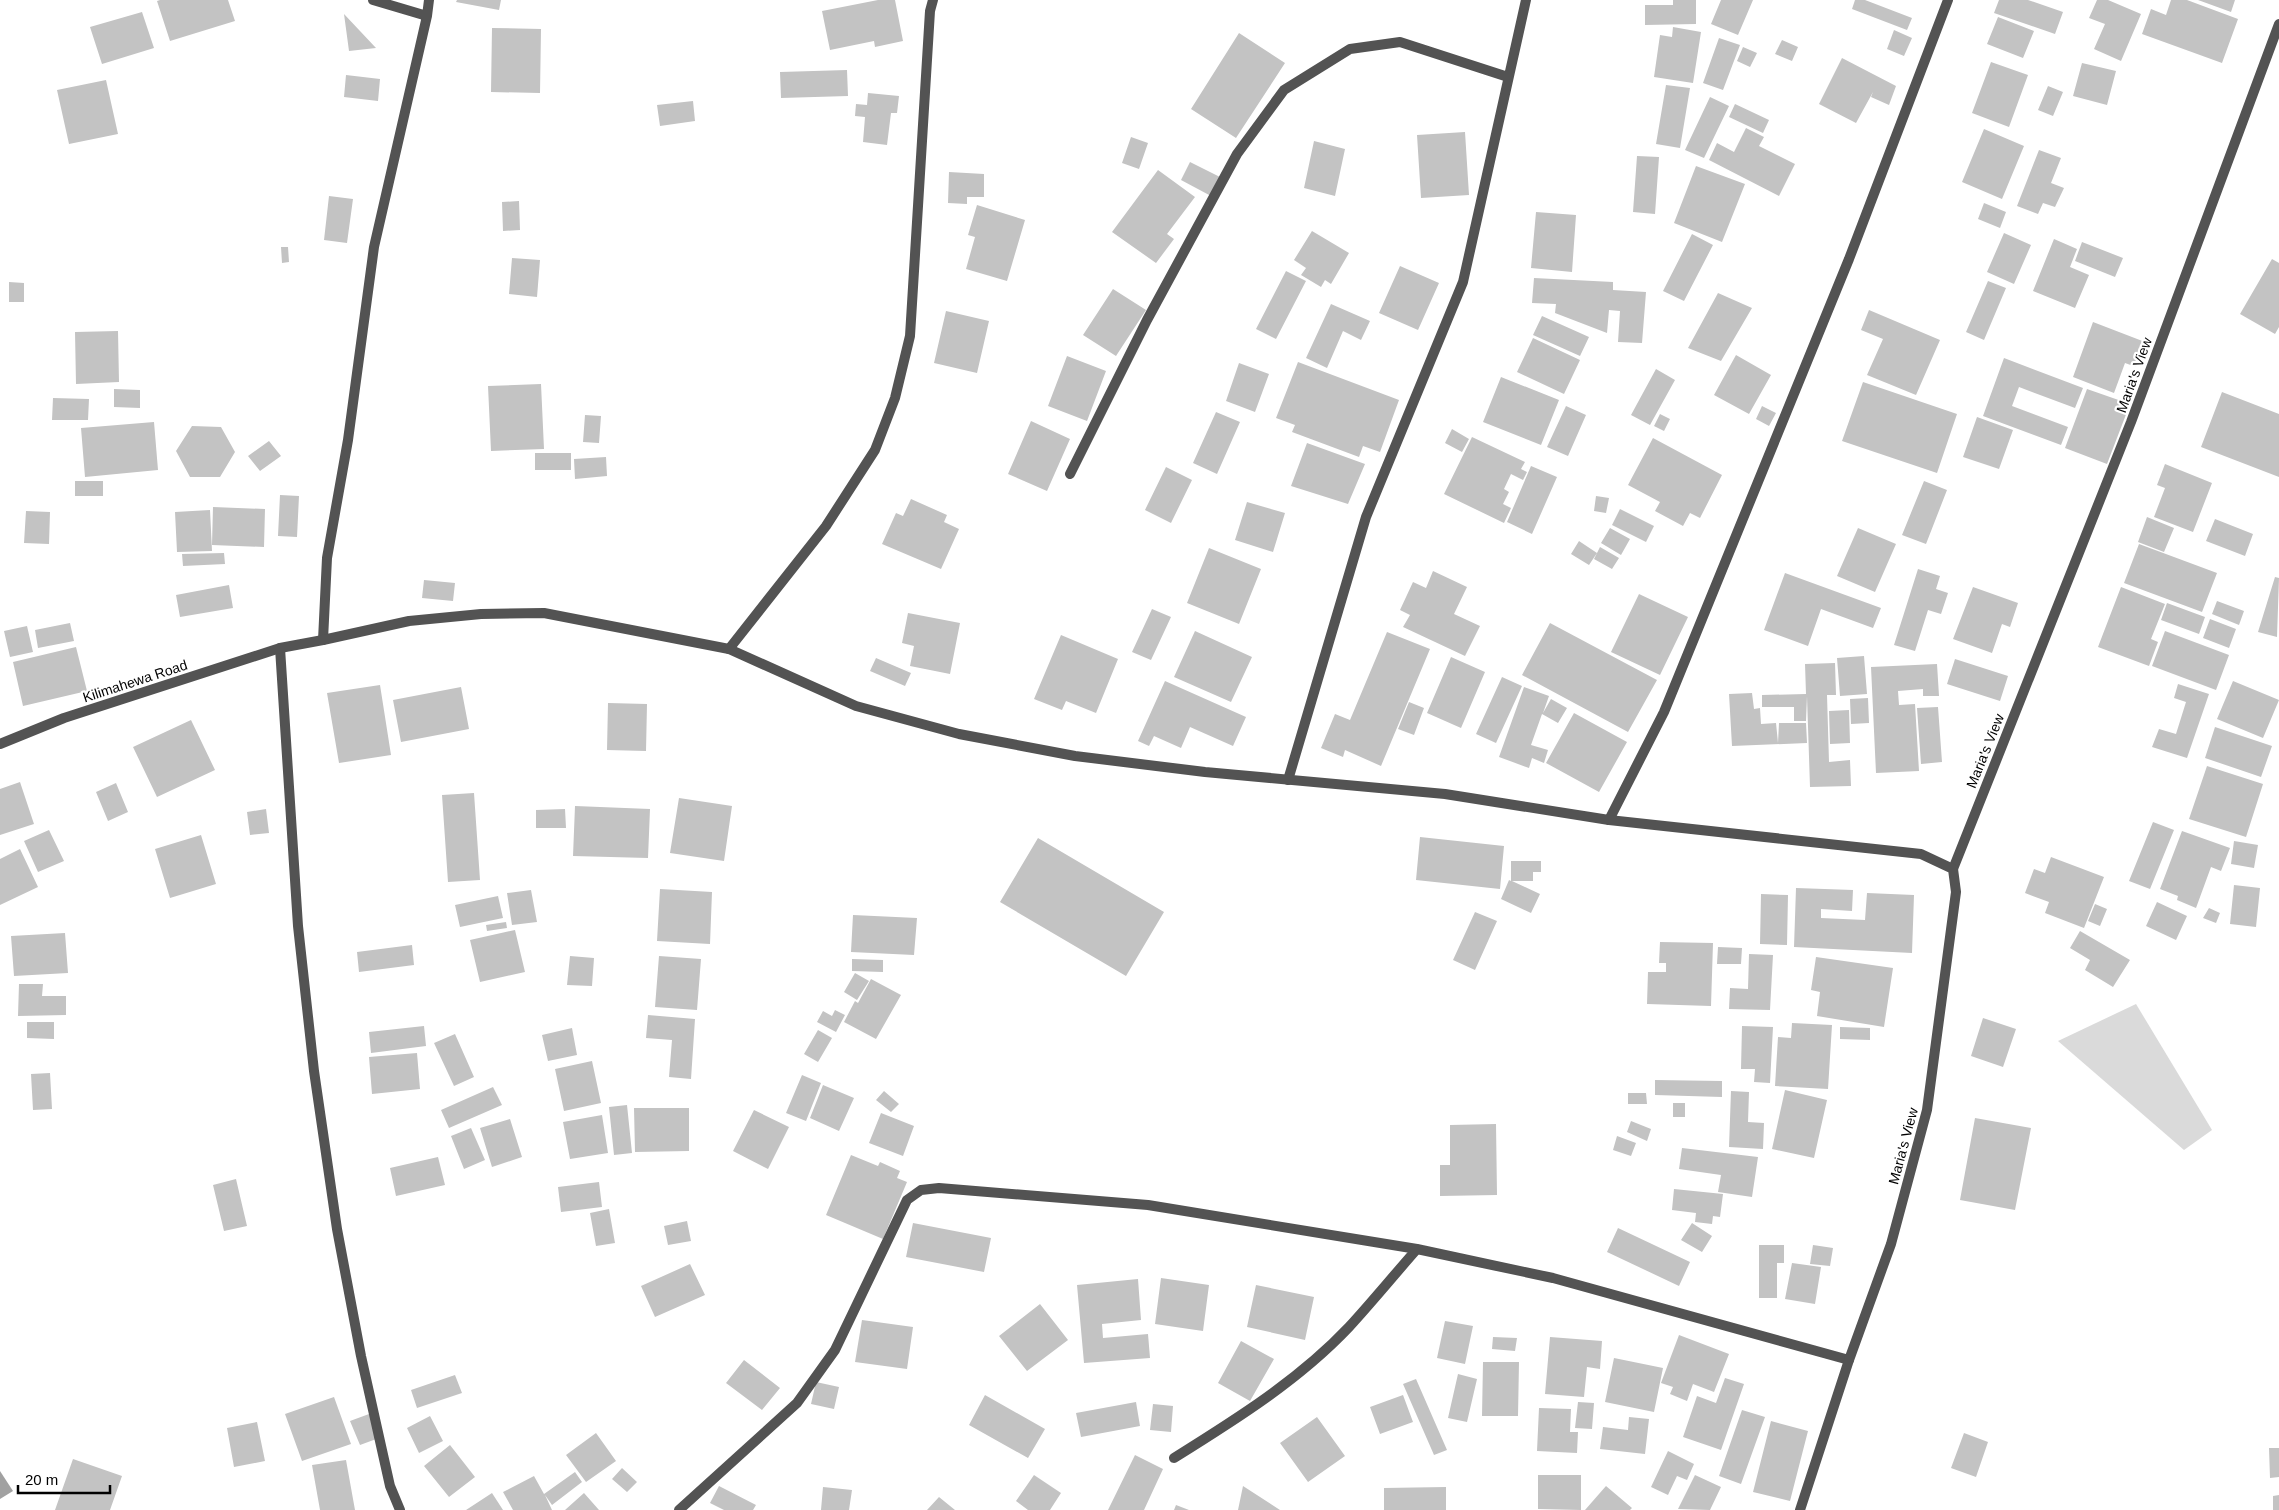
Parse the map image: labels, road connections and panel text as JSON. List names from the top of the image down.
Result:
{
  "streets": {
    "street": ["Maria's View", "Kilimahewa Road"]
  },
  "crossings": [
    ["Maria's View", "Kilimahewa Road"]
  ],
  "scale_bar": "20 m"
}
